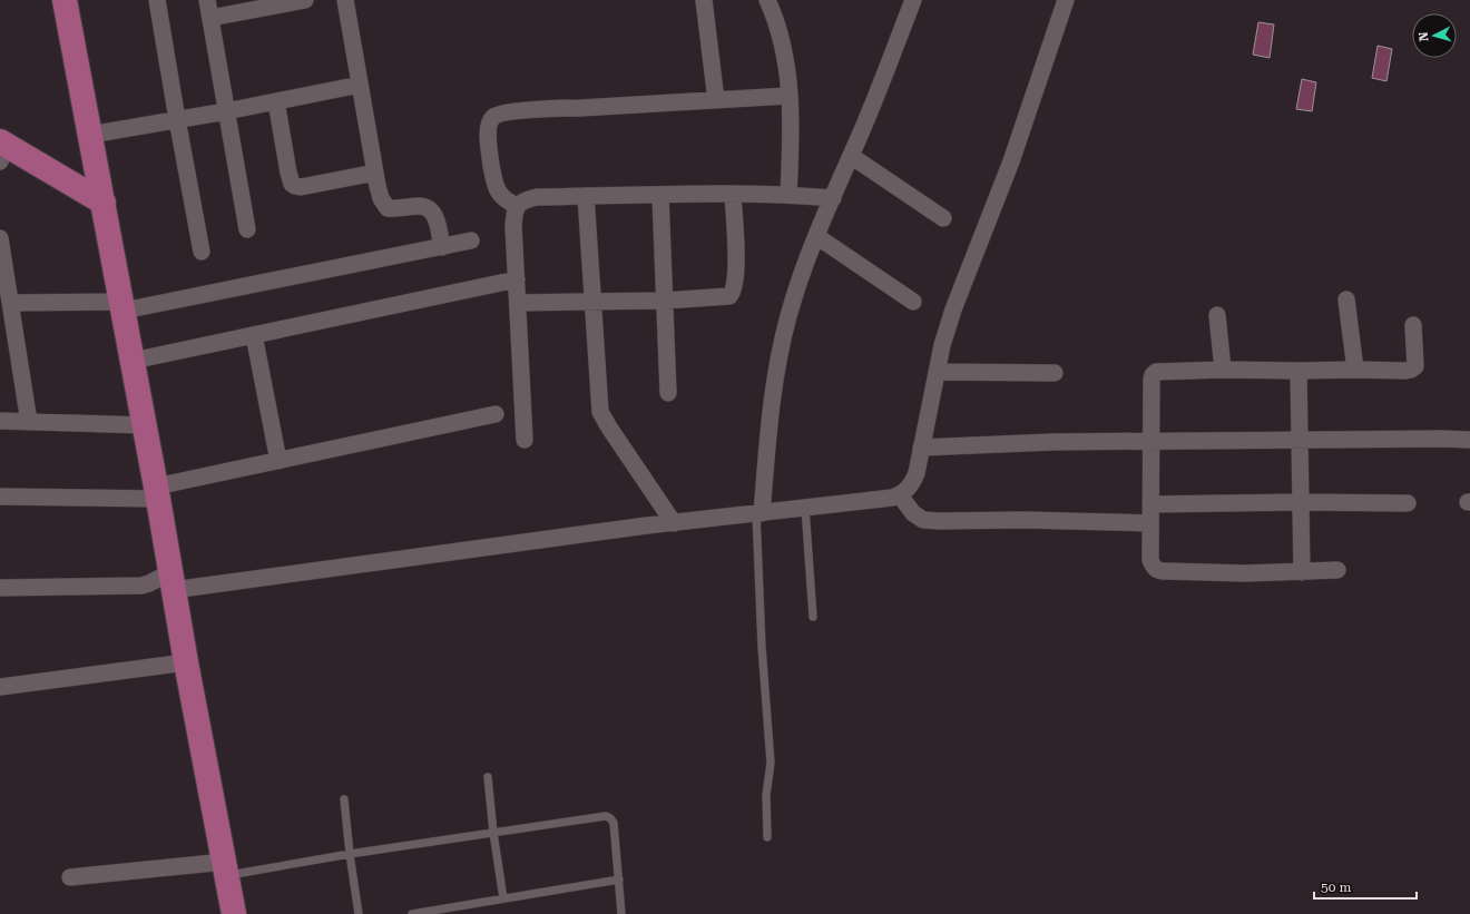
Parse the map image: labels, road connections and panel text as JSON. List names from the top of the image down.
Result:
{
  "scale_bar": "50 m",
  "north": "left"
}
